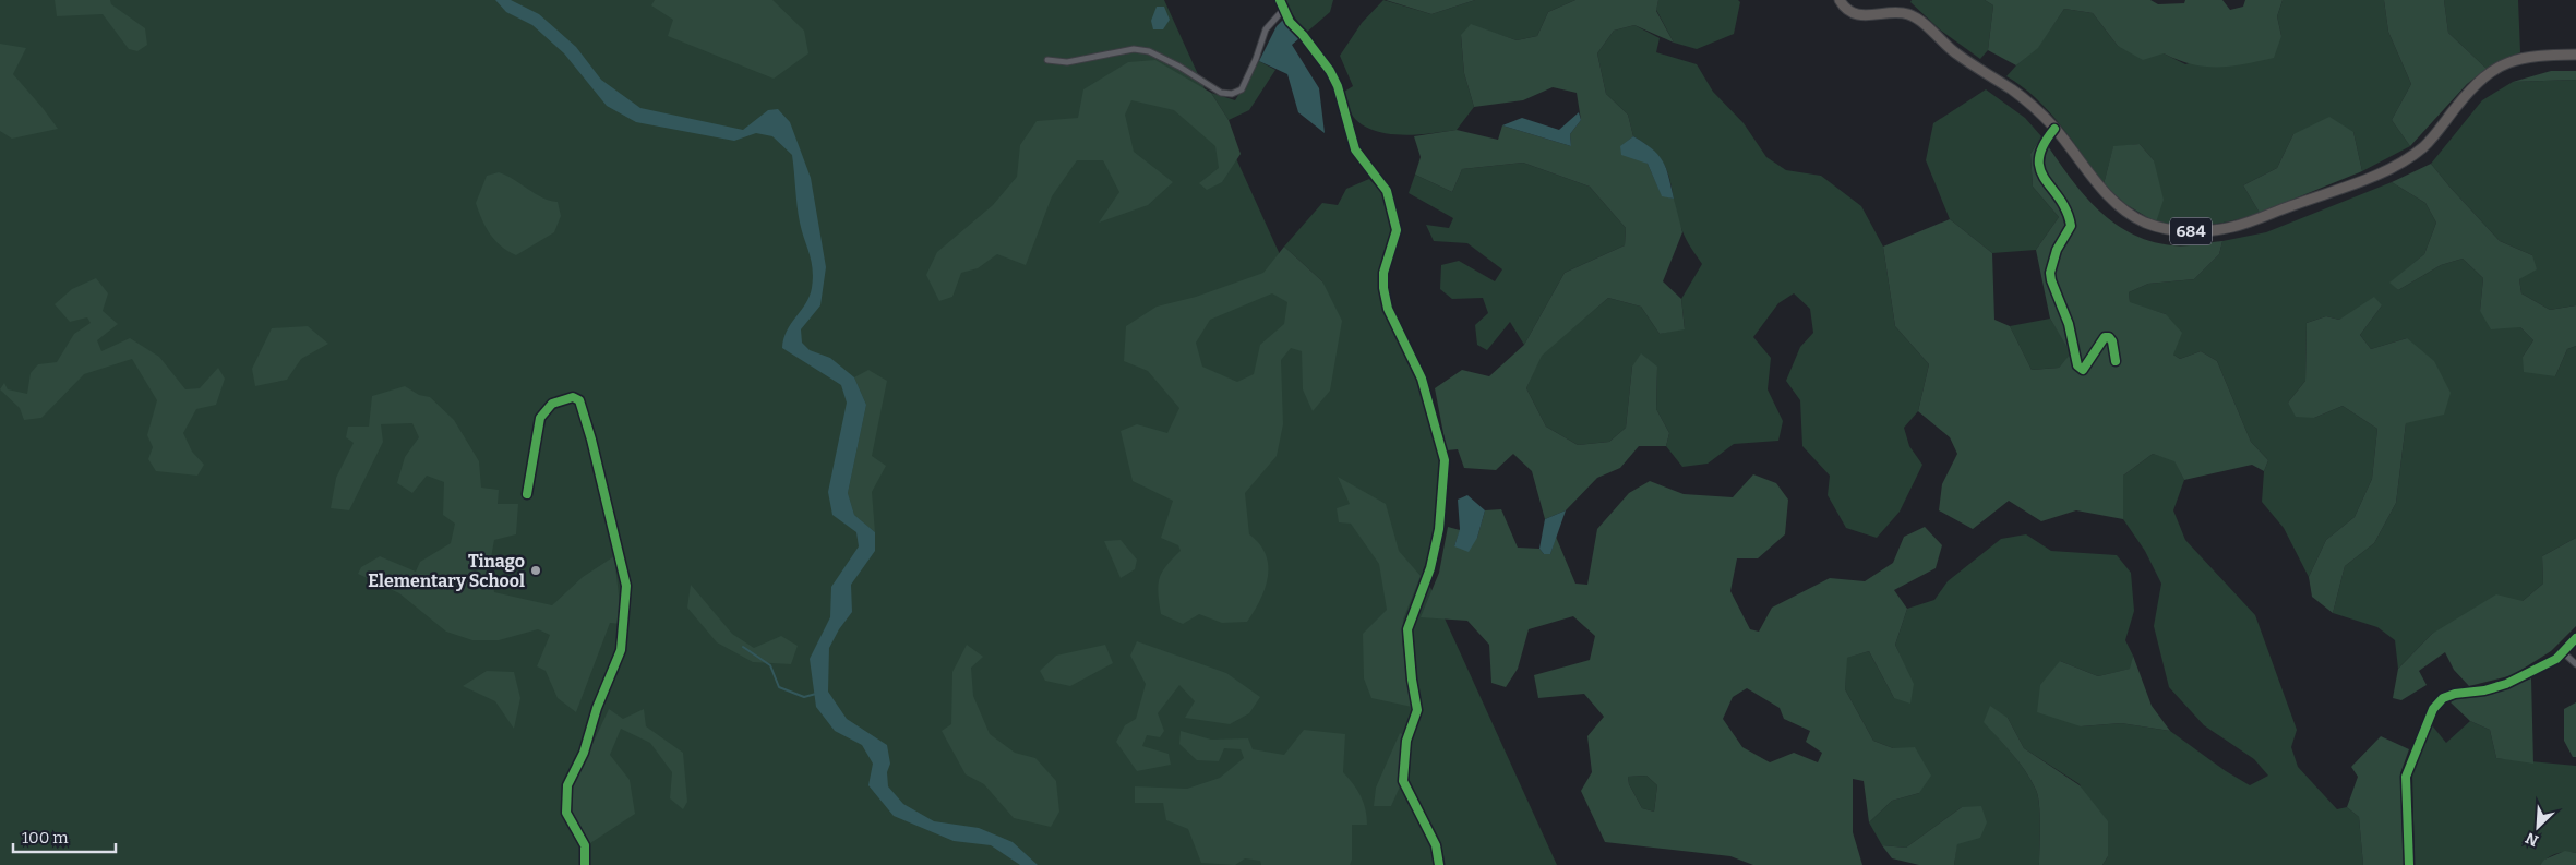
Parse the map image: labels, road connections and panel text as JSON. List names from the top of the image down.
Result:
{
  "streets": {
    "highway": ["684"]
  },
  "places": ["Tinago Elementary School"],
  "scale_bar": "100 m",
  "north": "bottom left"
}
